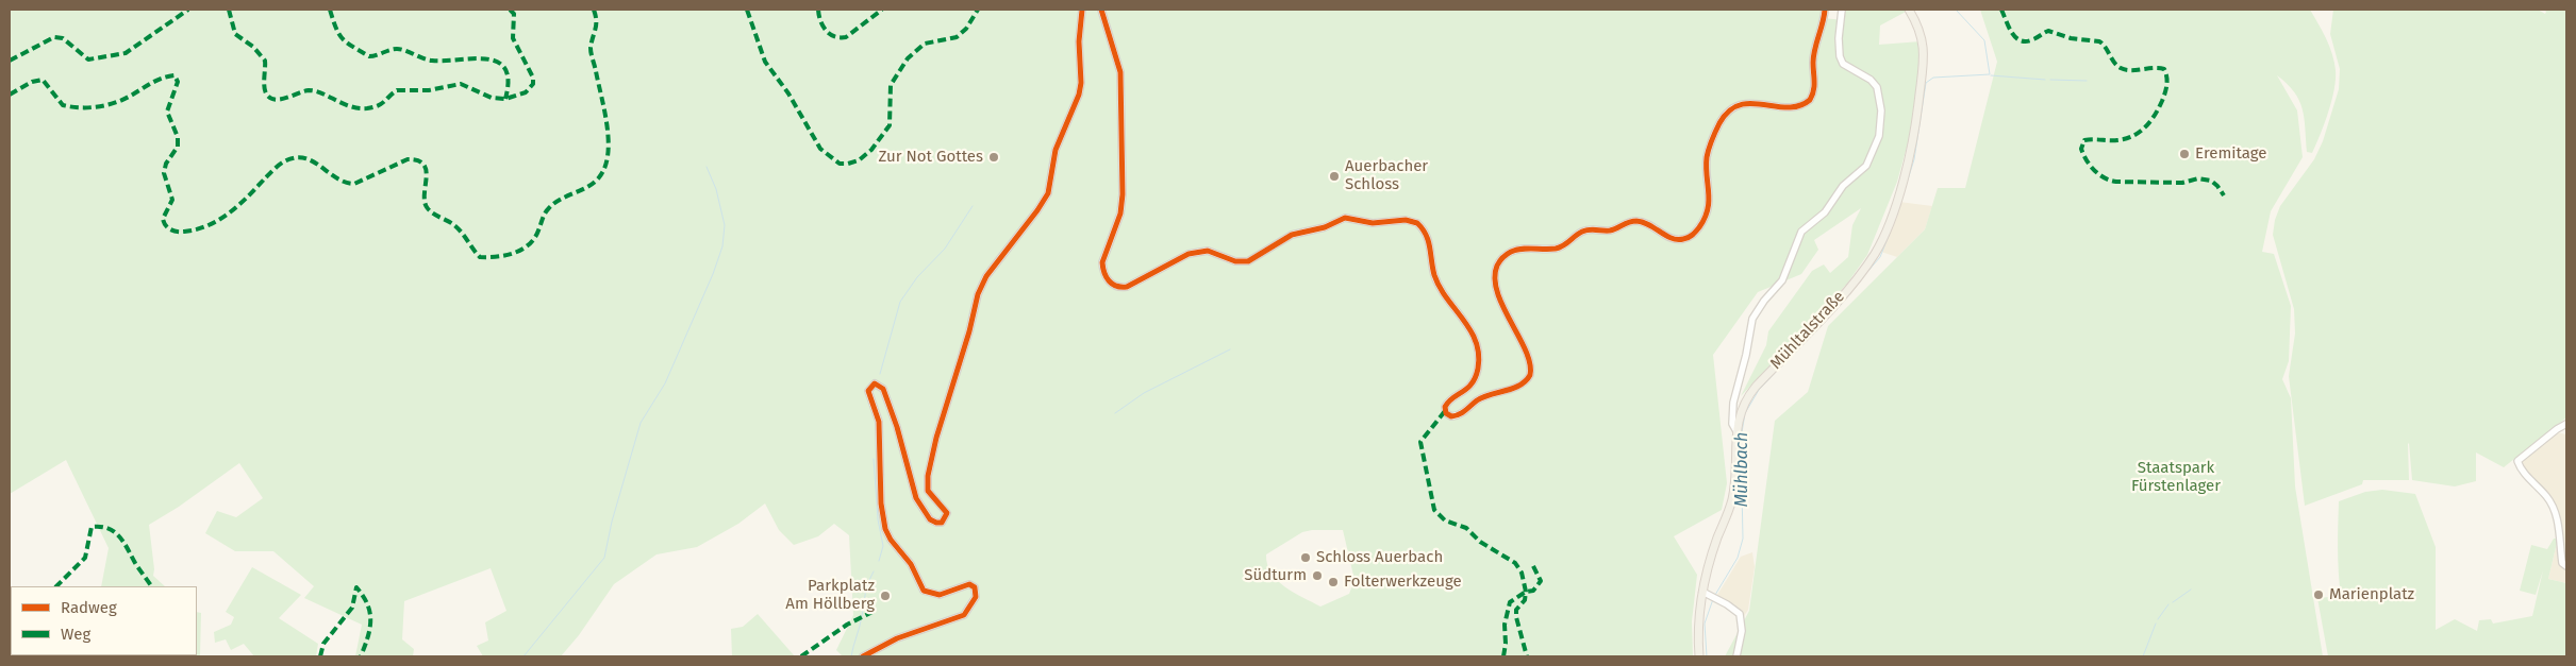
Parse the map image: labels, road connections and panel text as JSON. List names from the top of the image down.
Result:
{
  "streets": {
    "main road": ["Mühltalstraße"]
  },
  "water": ["Mühlbach"],
  "parks": ["Staatspark Fürstenlager"],
  "places": [
    "Eremitage",
    "Zur Not Gottes",
    "Auerbacher Schloss",
    "Schloss Auerbach",
    "Südturm",
    "Folterwerkzeuge",
    "Marienplatz",
    "Parkplatz Am Höllberg"
  ],
  "legend": ["Radweg", "Weg"]
}
